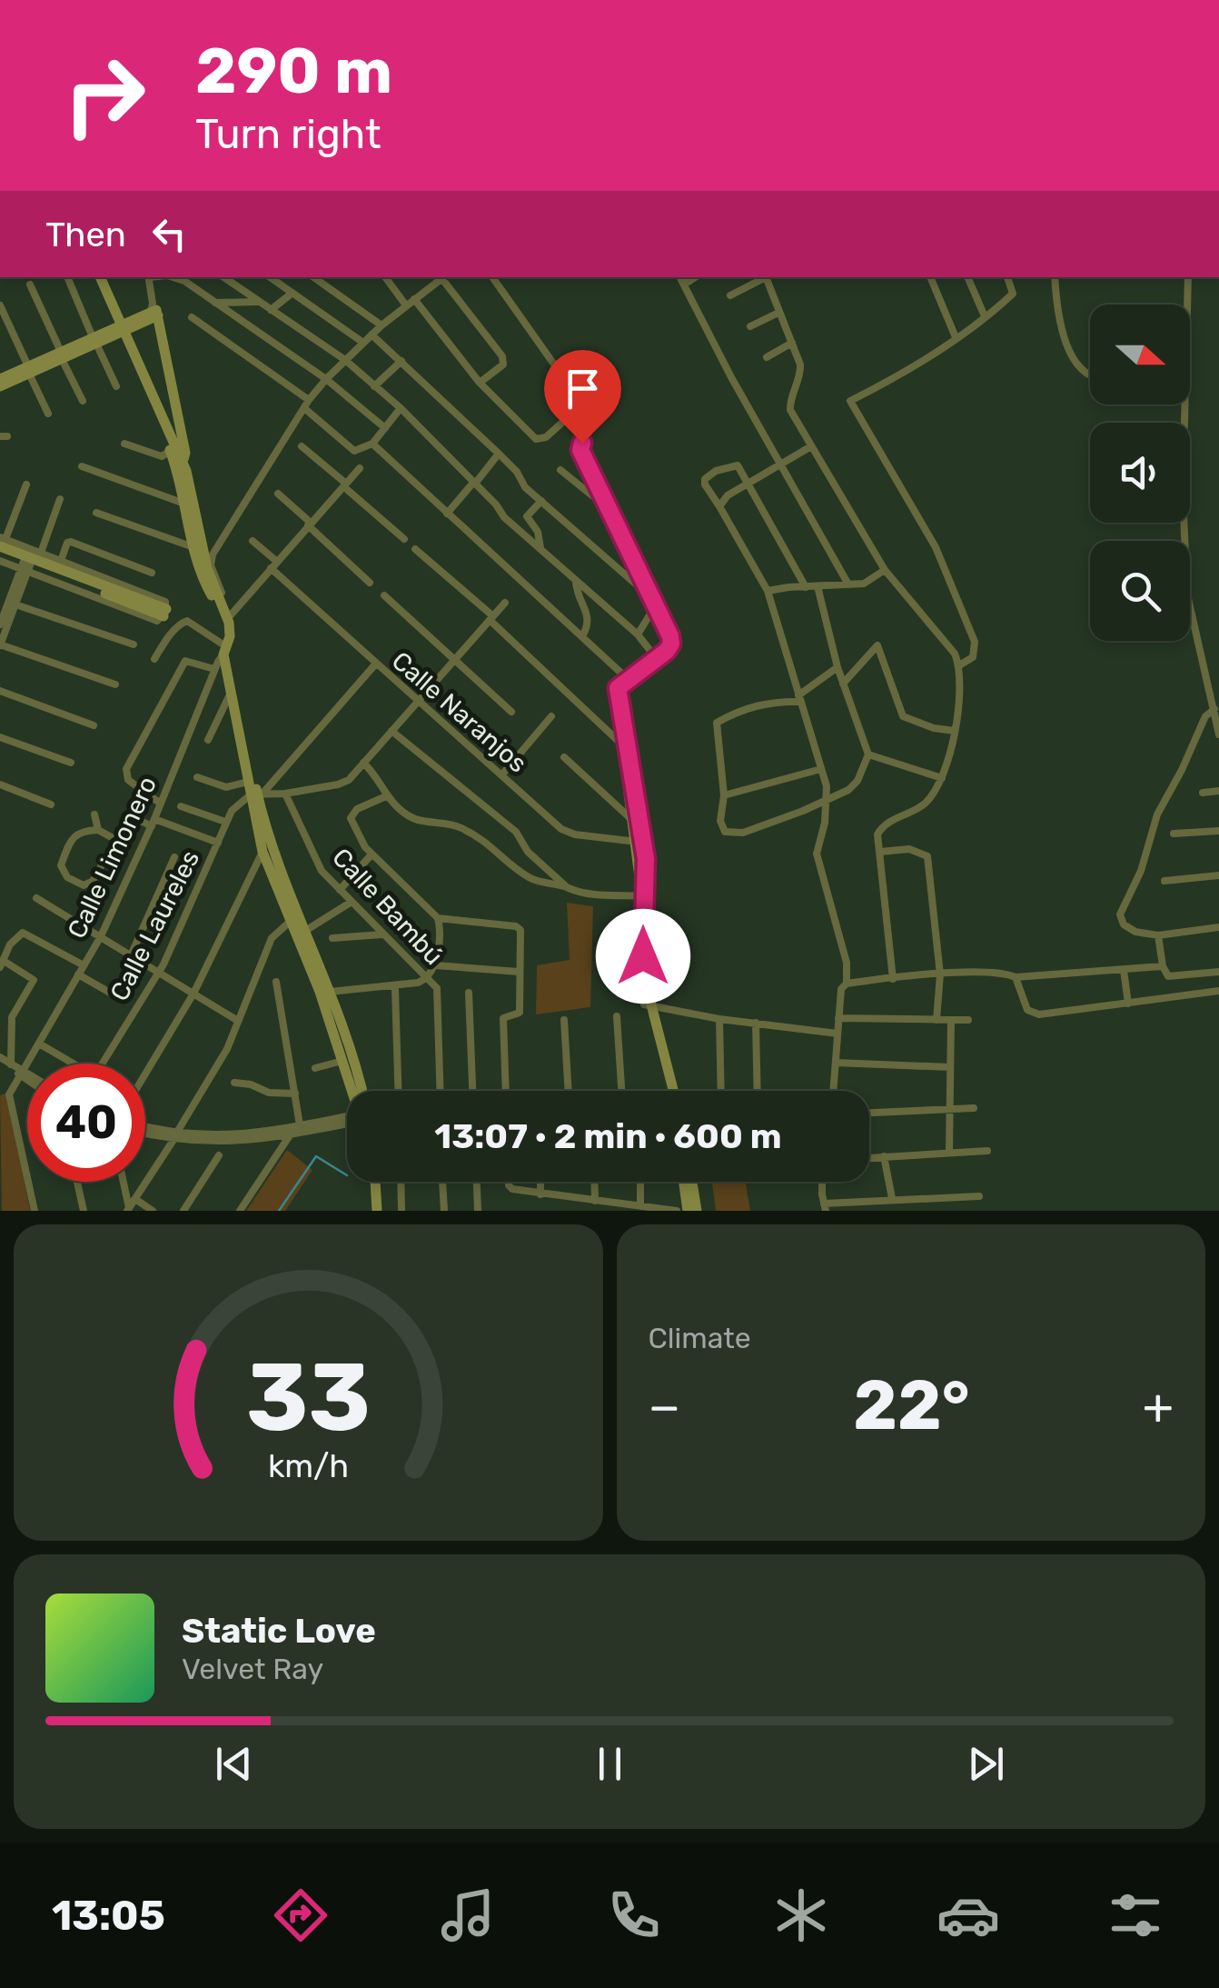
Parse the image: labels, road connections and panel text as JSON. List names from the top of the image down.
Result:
{
  "streets": {
    "street": [
      "Calle Naranjos",
      "Calle Limonero",
      "Calle Bambú",
      "Calle Laureles"
    ]
  },
  "crossings": [
    ["Calle Naranjos", "Calle Laureles"]
  ],
  "north": "right",
  "page": {
    "turn": ["290 m", "Turn right"],
    "then": "Then",
    "limit": "40",
    "trip": "13:07 · 2 min · 600 m",
    "tile": "Climate",
    "heat": ["−", "22°", "+"],
    "song": ["Static Love", "Velvet Ray"],
    "tabs": "13:05",
    "gauge": ["33", "km/h"]
  }
}
